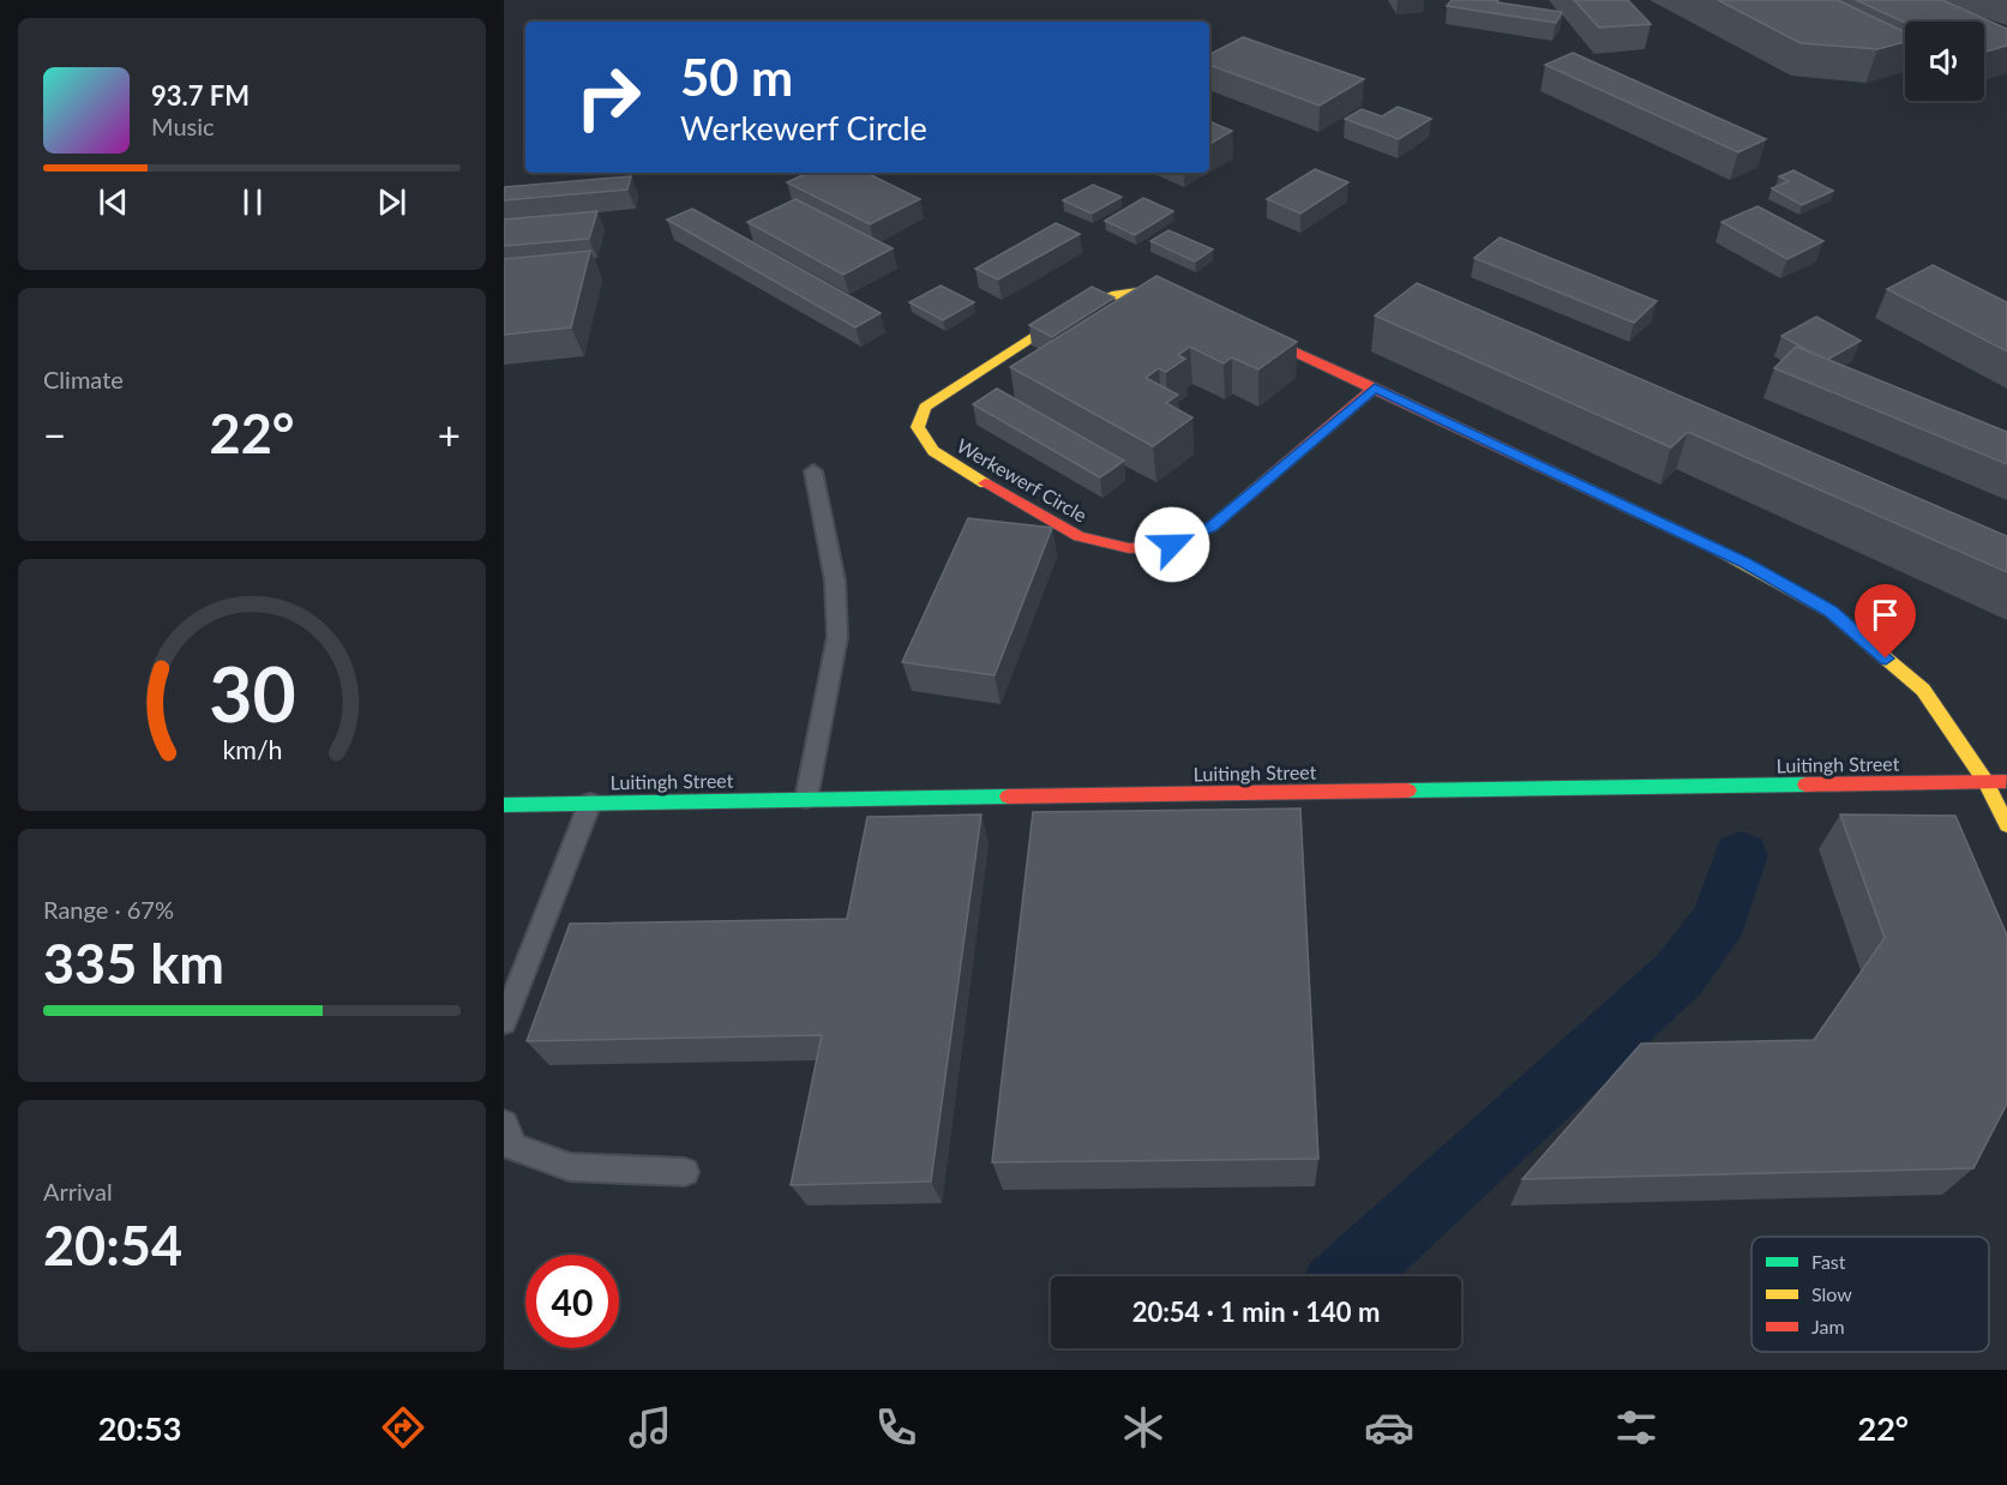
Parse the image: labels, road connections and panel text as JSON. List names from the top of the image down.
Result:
{
  "streets": {
    "street": ["Werkewerf Circle", "Luitingh Street"]
  },
  "legend": ["Fast", "Slow", "Jam"],
  "page": {
    "turn": ["50 m", "Werkewerf Circle"],
    "song": ["93.7 FM", "Music"],
    "tile": [
      "Climate",
      ["Range · 67%", "335 km"],
      ["Arrival", "20:54"]
    ],
    "heat": ["−", "22°", "+"],
    "limit": "40",
    "trip": "20:54 · 1 min · 140 m",
    "tabs": ["20:53", "22°"],
    "gauge": ["30", "km/h"]
  }
}
